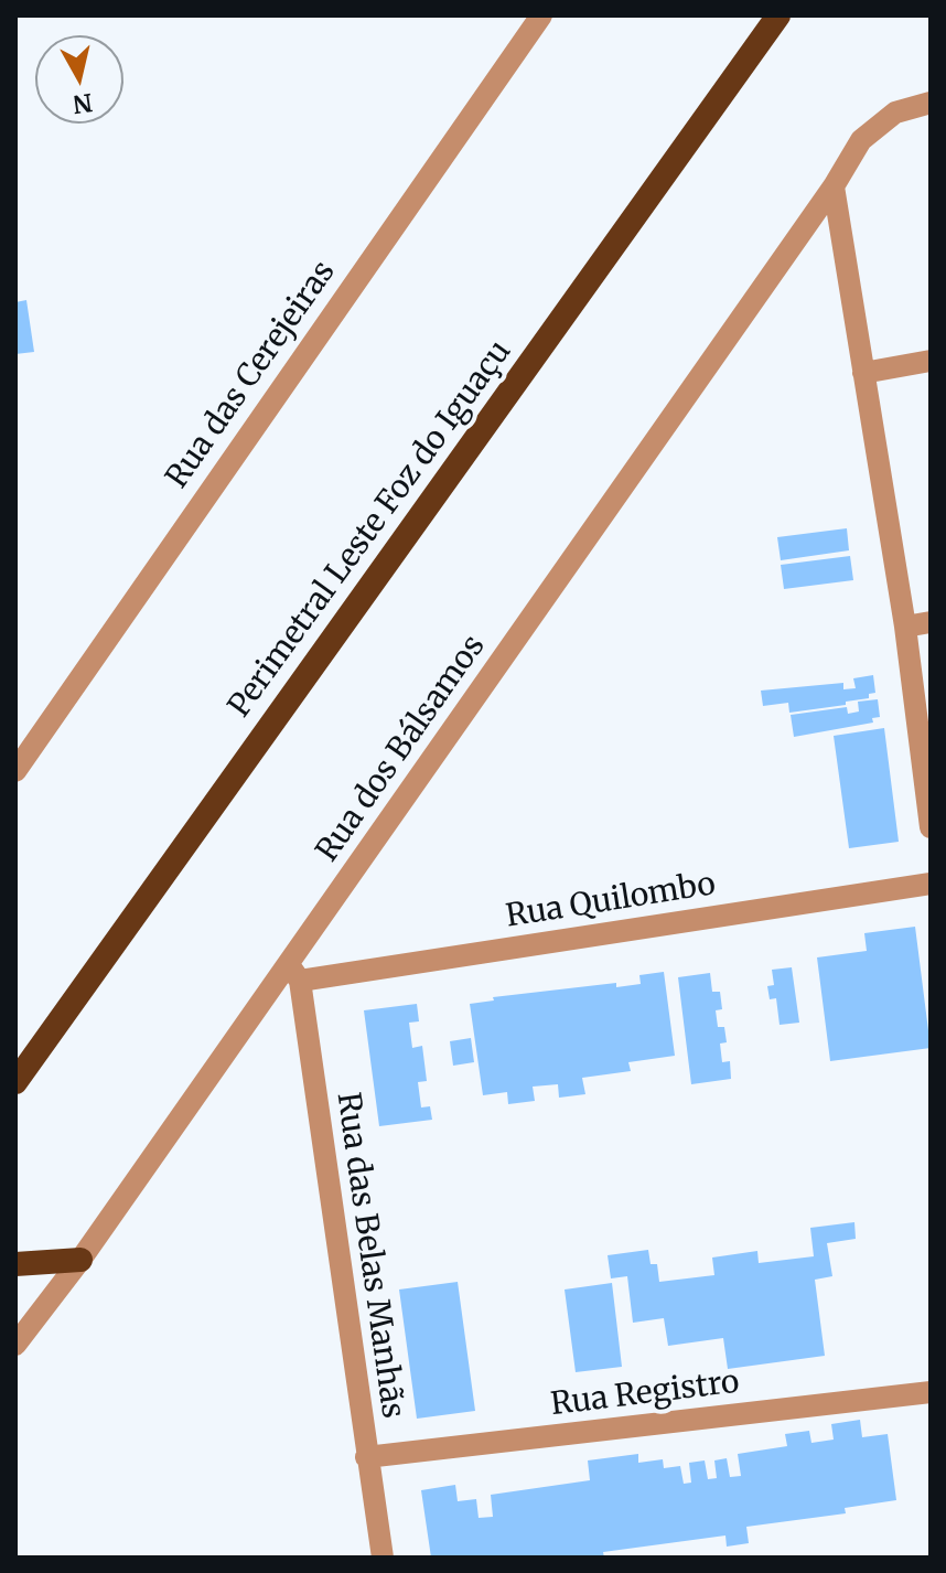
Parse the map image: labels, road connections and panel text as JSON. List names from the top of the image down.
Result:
{
  "streets": {
    "highway": ["Perimetral Leste Foz do Iguaçu"],
    "street": [
      "Rua das Cerejeiras",
      "Rua dos Bálsamos",
      "Rua Quilombo",
      "Rua das Belas Manhãs",
      "Rua Registro"
    ]
  },
  "crossings": [
    ["Rua dos Bálsamos", "Rua Quilombo"],
    ["Rua dos Bálsamos", "Rua das Belas Manhãs"],
    ["Rua Quilombo", "Rua das Belas Manhãs"],
    ["Rua das Belas Manhãs", "Rua Registro"]
  ],
  "north": "bottom"
}
